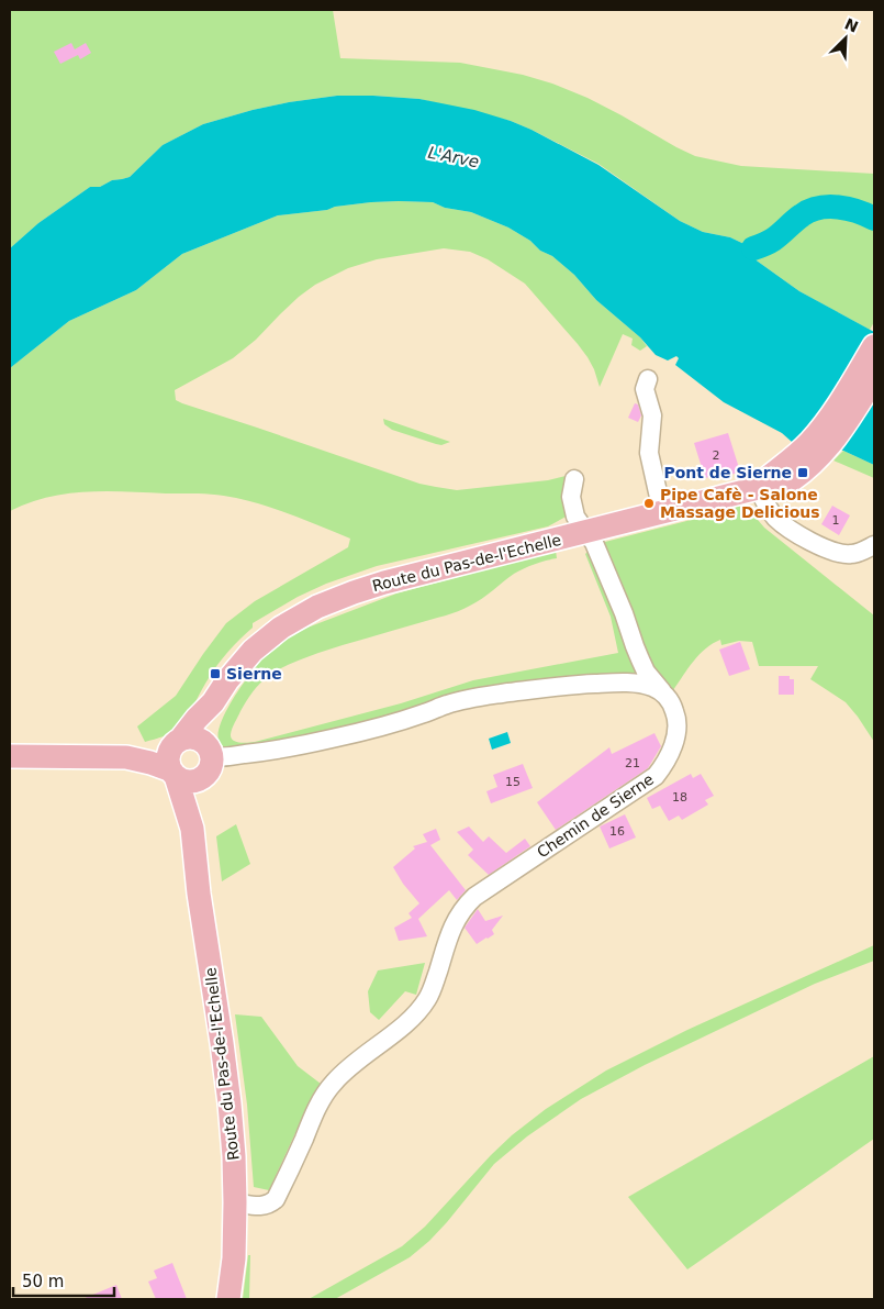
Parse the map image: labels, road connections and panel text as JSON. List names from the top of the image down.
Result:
{
  "streets": {
    "main road": ["Route du Pas-de-l'Echelle"],
    "street": ["Chemin de Sierne"]
  },
  "crossings": [
    ["Route du Pas-de-l'Echelle", "Chemin de Sierne"]
  ],
  "water": ["L'Arve"],
  "places": {
    "transit": ["Pont de Sierne", "Sierne"],
    "other": ["Pipe Cafè - Salone Massage Delicious"]
  },
  "house_numbers": [
    "2",
    "1",
    "21",
    "15",
    "18",
    "16"
  ],
  "scale_bar": "50 m",
  "north": "top right"
}
